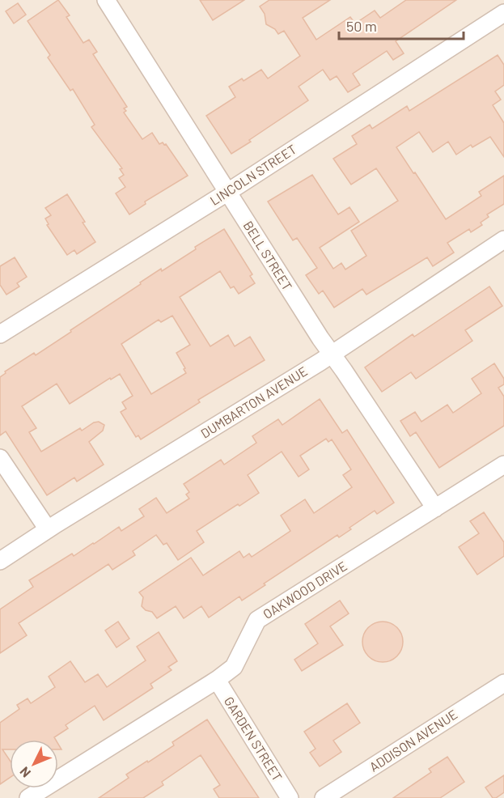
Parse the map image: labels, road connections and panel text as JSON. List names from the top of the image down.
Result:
{
  "streets": {
    "street": [
      "LINCOLN STREET",
      "BELL STREET",
      "DUMBARTON AVENUE",
      "OAKWOOD DRIVE",
      "GARDEN STREET",
      "ADDISON AVENUE"
    ]
  },
  "crossings": [
    ["LINCOLN STREET", "BELL STREET"],
    ["BELL STREET", "DUMBARTON AVENUE"],
    ["BELL STREET", "OAKWOOD DRIVE"],
    ["OAKWOOD DRIVE", "GARDEN STREET"]
  ],
  "scale_bar": "50 m",
  "north": "bottom left"
}
